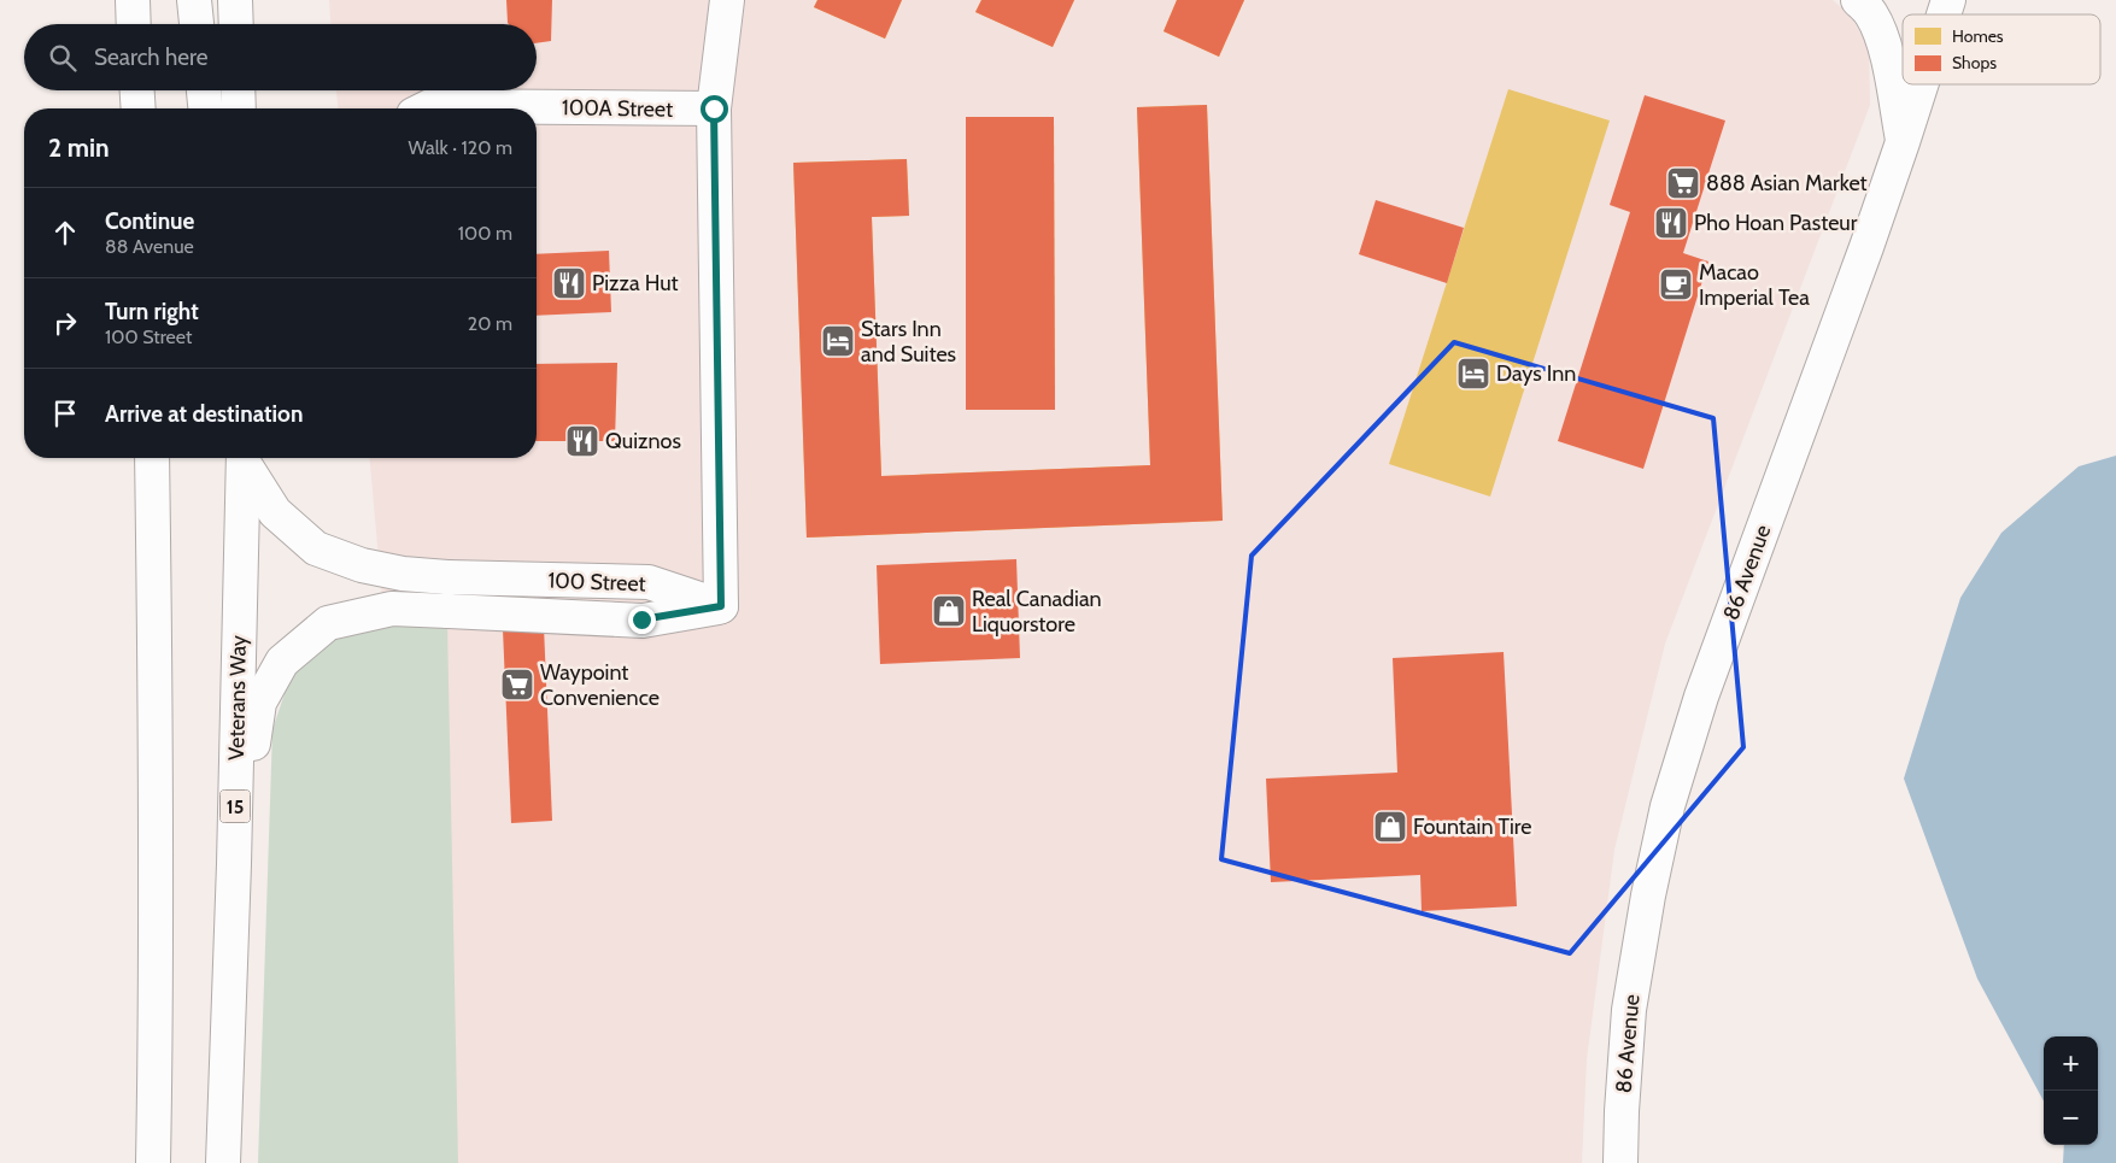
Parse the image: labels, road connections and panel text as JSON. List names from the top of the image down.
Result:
{
  "streets": {
    "street": [
      "100A Street",
      "86 Avenue",
      "100 Street",
      "Veterans Way",
      "15"
    ]
  },
  "crossings": [
    ["100 Street", "Veterans Way"]
  ],
  "places": {
    "supermarket": ["888 Asian Market", "Waypoint Convenience"],
    "restaurant": ["Pho Hoan Pasteur", "Pizza Hut", "Quiznos"],
    "cafe": ["Macao Imperial Tea"],
    "hotel": ["Stars Inn and Suites", "Days Inn"],
    "shop": ["Real Canadian Liquorstore", "Fountain Tire"]
  },
  "legend": ["Homes", "Shops"],
  "page": {
    "search": "Search here",
    "heading": ["2 min", "Walk · 120 m"],
    "list": [
      ["Continue", "88 Avenue", "100 m"],
      ["Turn right", "100 Street", "20 m"],
      "Arrive at destination"
    ],
    "map_buttons": ["+", "−"]
  }
}
